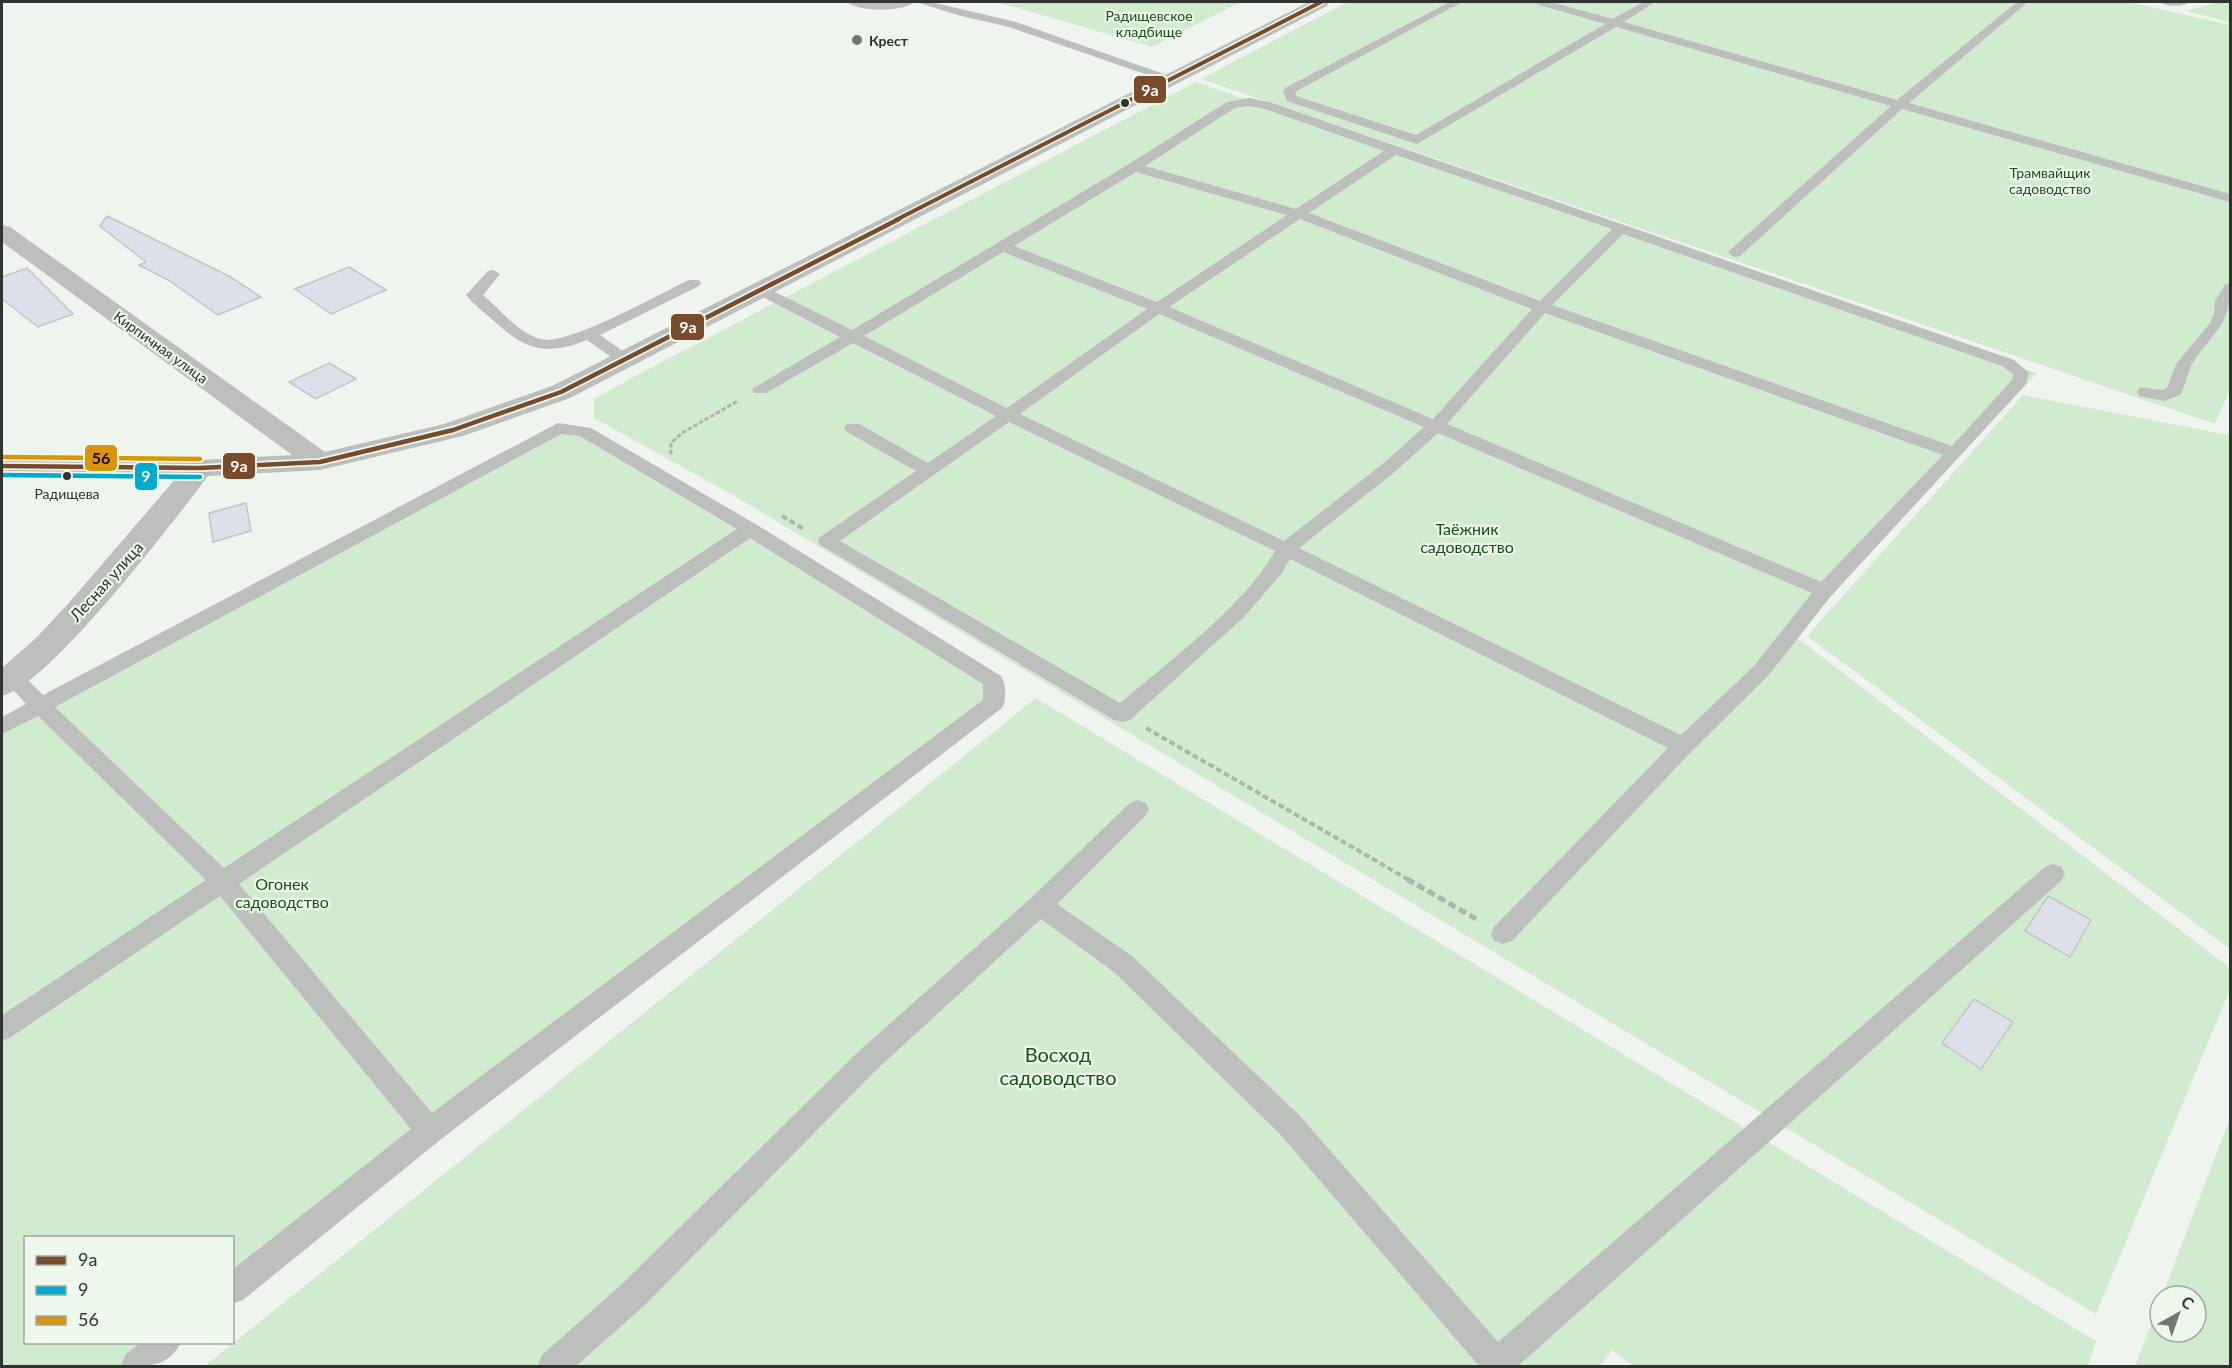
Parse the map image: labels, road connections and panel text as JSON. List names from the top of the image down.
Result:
{
  "streets": {
    "street": ["Кирпичная улица", "Лесная улица"]
  },
  "parks": [
    "Радищевское кладбище",
    "Трамвайщик садоводство",
    "Таёжник садоводство",
    "Огонек садоводство",
    "Восход садоводство"
  ],
  "places": ["Крест", "Радищева"],
  "lines": ["transit line 9а", "transit line 56", "transit line 9"],
  "legend": ["9а", "9", "56"],
  "north": "top right"
}
